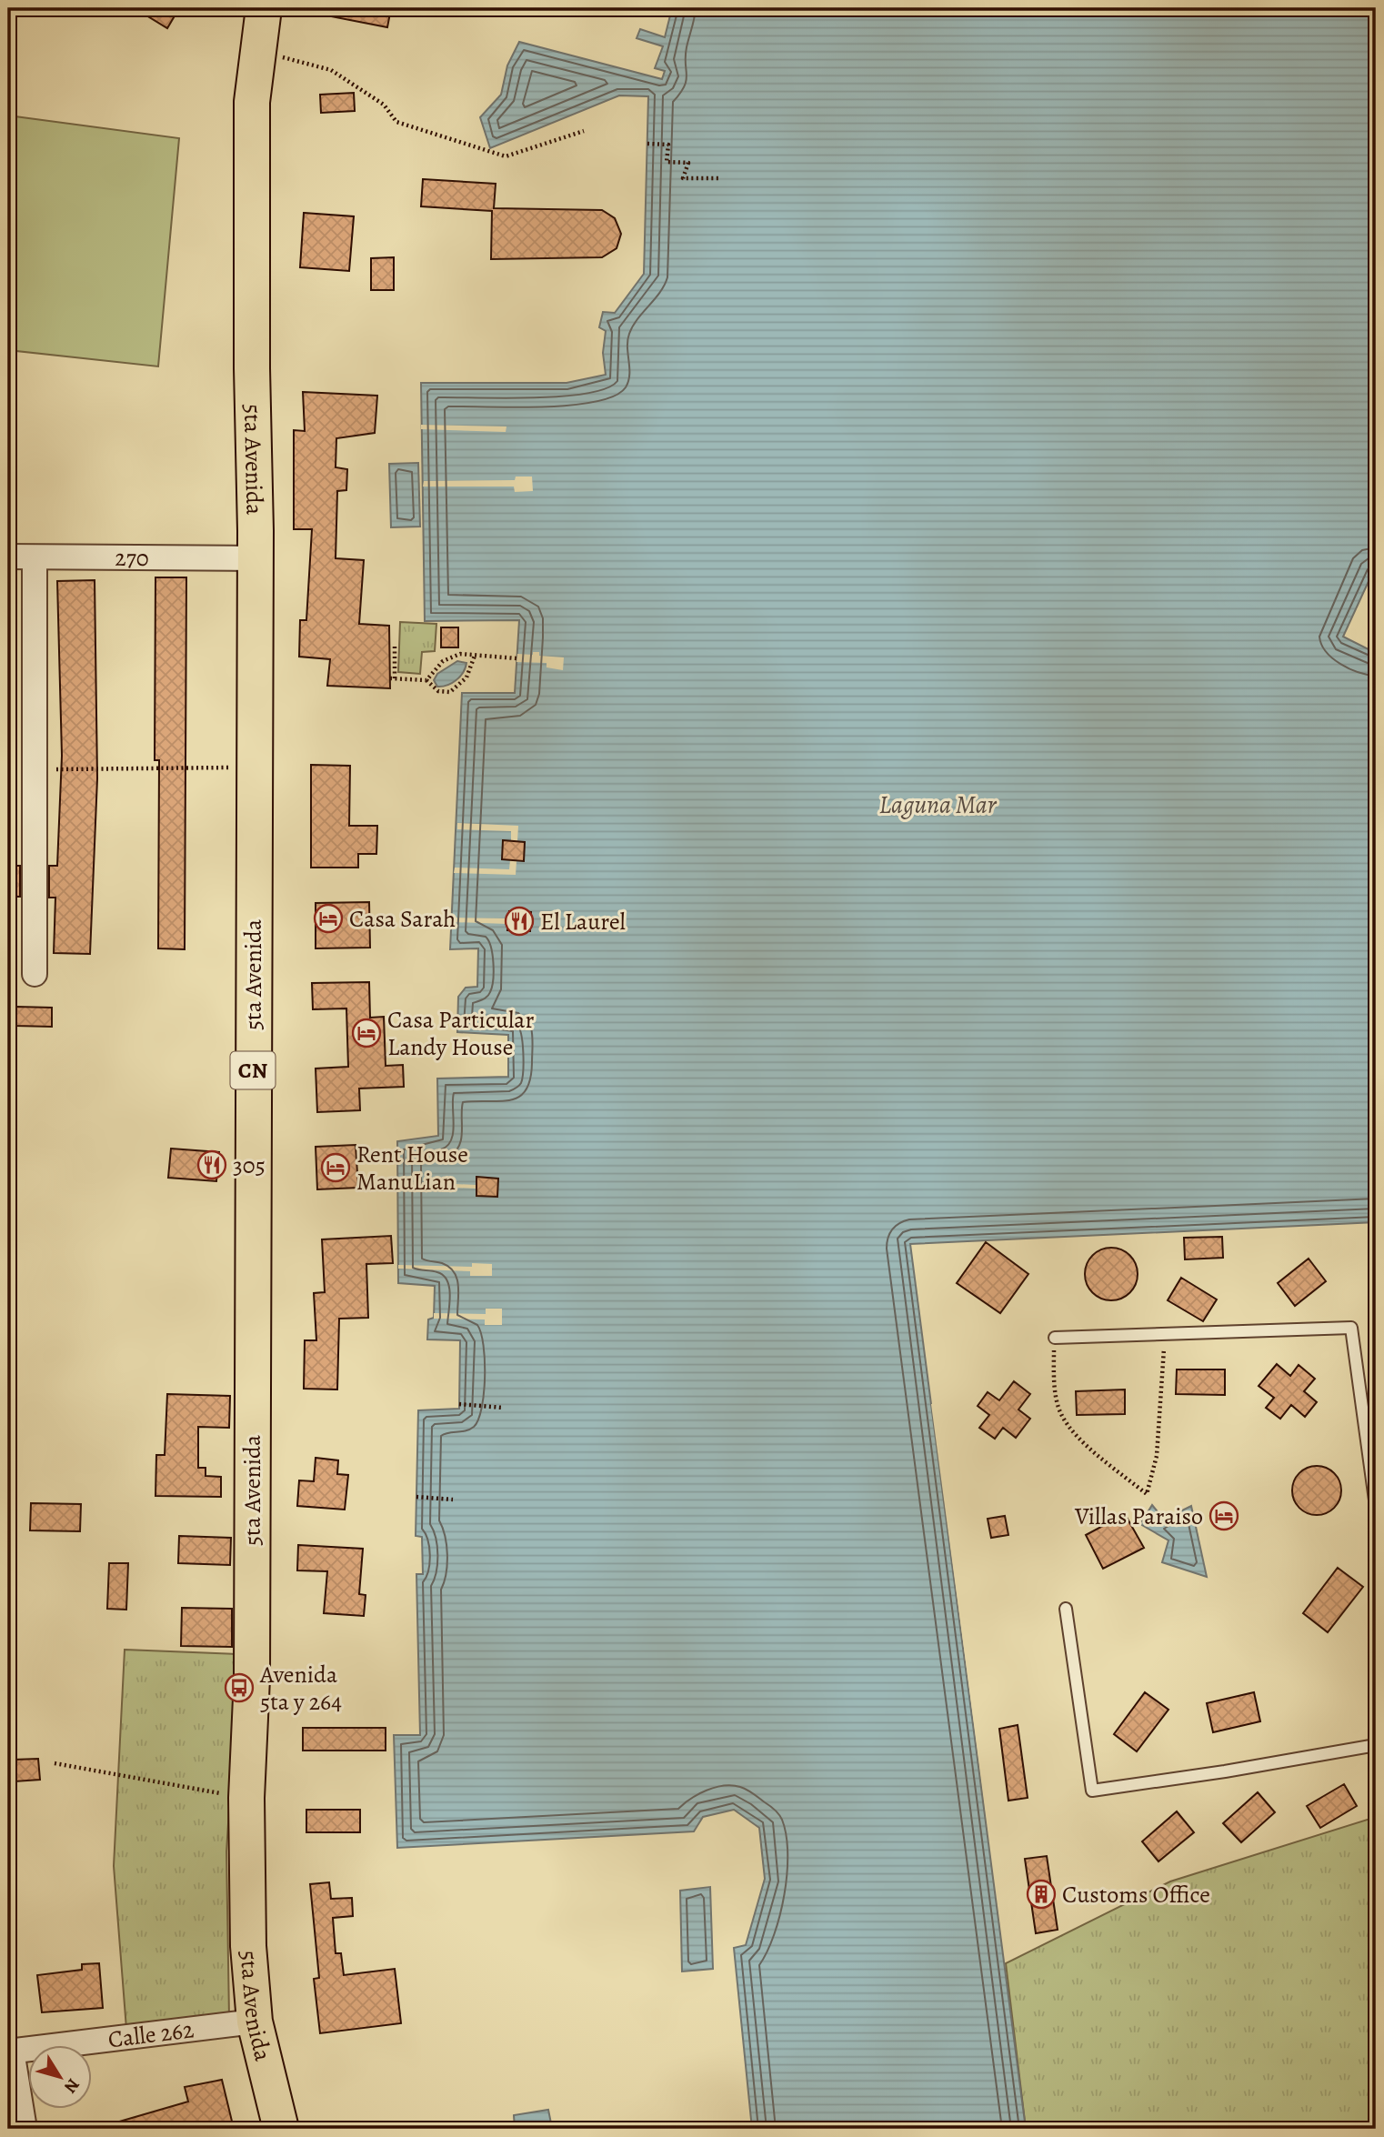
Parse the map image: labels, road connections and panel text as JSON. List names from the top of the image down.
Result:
{
  "streets": {
    "highway": ["5ta Avenida", "CN"],
    "street": ["270", "Calle 262"]
  },
  "crossings": [
    ["5ta Avenida", "270"],
    ["5ta Avenida", "Calle 262"]
  ],
  "water": ["Laguna Mar"],
  "places": {
    "hotel": [
      "Casa Sarah",
      "Casa Particular Landy House",
      "Rent House ManuLian",
      "Villas Paraiso"
    ],
    "restaurant": ["El Laurel", "305"],
    "bus stop": ["Avenida 5ta y 264"],
    "building": ["Customs Office"]
  },
  "north": "bottom right"
}
